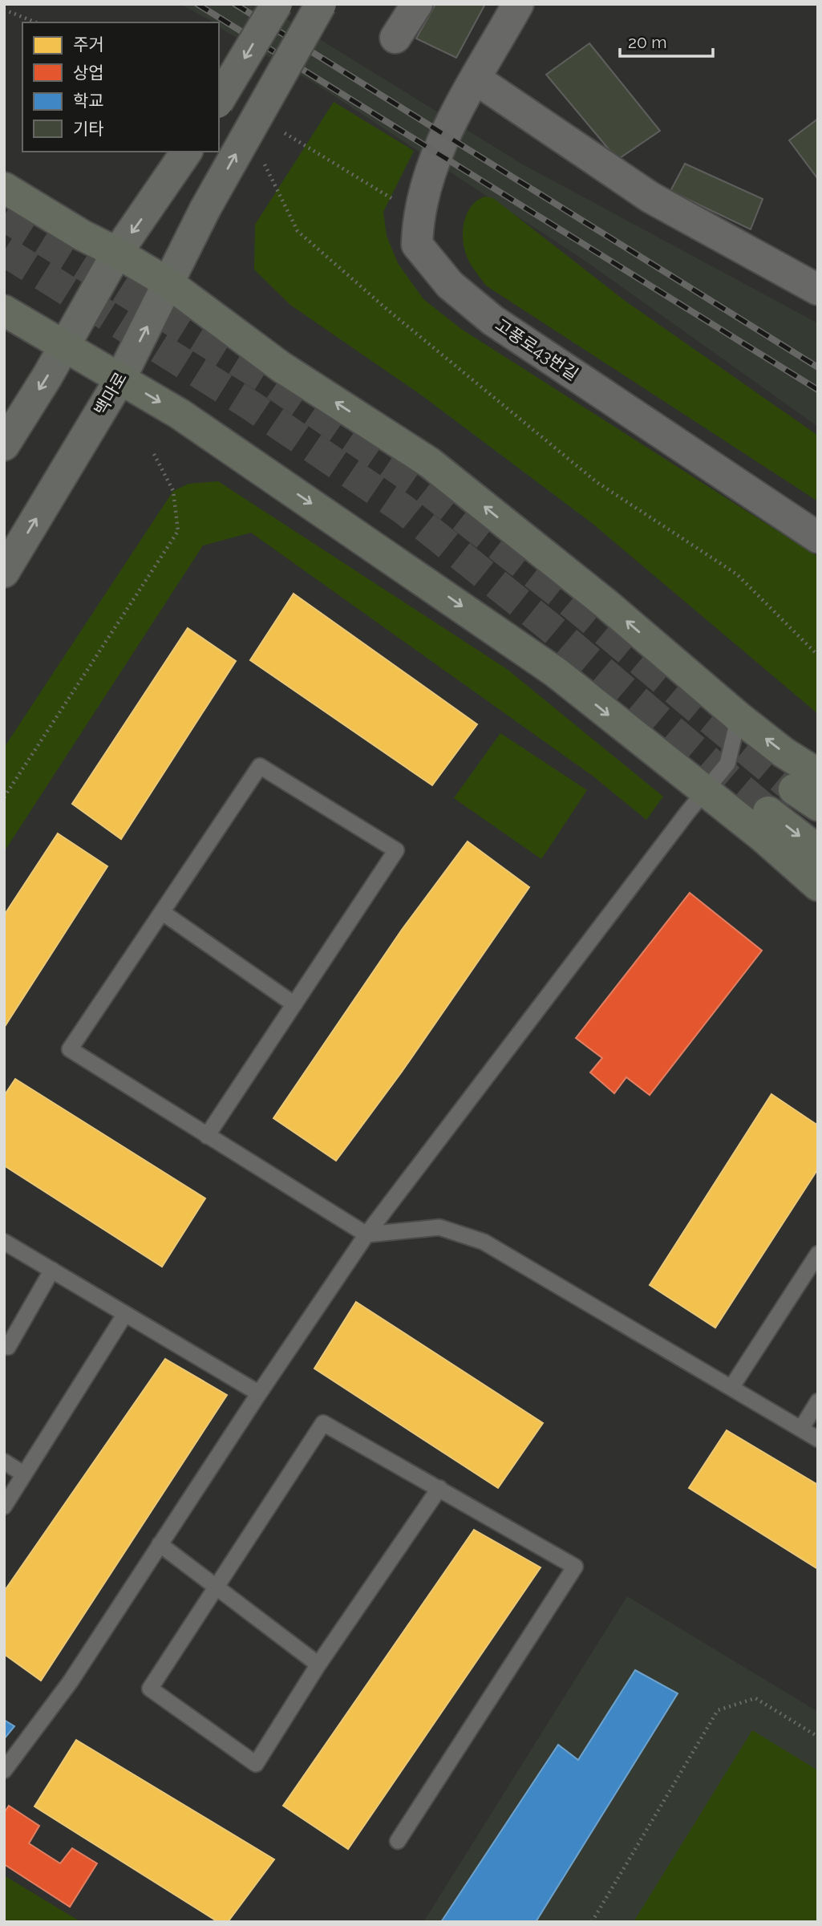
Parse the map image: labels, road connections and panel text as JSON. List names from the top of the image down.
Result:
{
  "streets": {
    "main road": ["백마로"],
    "street": ["고풍로43번길"]
  },
  "legend": [
    "주거",
    "상업",
    "학교",
    "기타"
  ],
  "scale_bar": "20 m"
}
